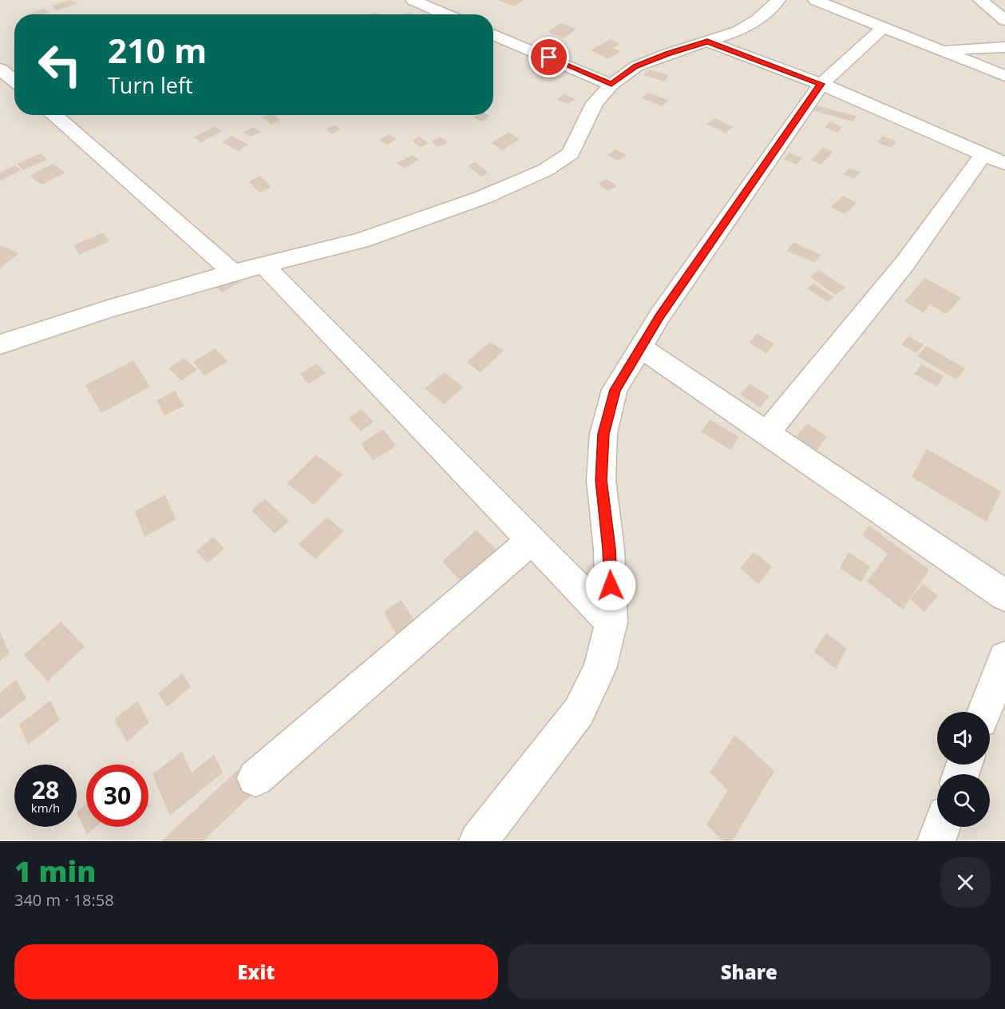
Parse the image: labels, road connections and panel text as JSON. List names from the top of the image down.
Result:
{
  "page": {
    "turn": ["210 m", "Turn left"],
    "speed": "28 km/h",
    "limit": "30",
    "heading": ["1 min", "340 m · 18:58"],
    "buttons": ["Exit", "Share"]
  }
}
